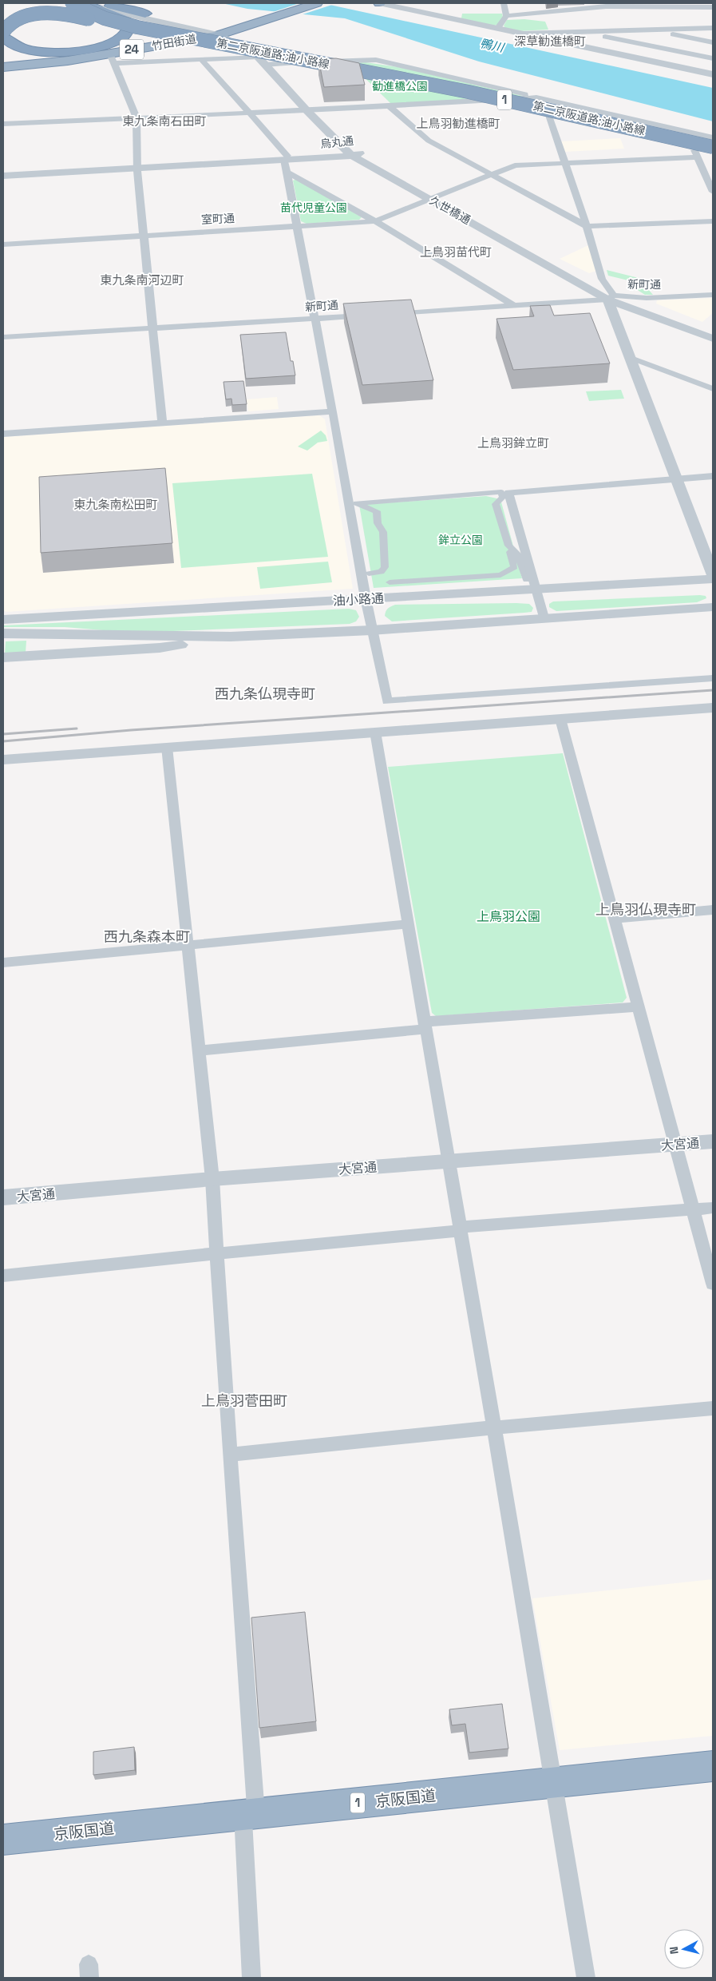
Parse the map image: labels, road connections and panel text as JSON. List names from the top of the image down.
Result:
{
  "streets": {
    "highway": [
      "竹田街道",
      "24",
      "第二京阪道路;油小路線",
      "1",
      "京阪国道"
    ],
    "street": [
      "烏丸通",
      "久世橋通",
      "室町通",
      "新町通",
      "油小路通",
      "大宮通"
    ]
  },
  "crossings": [
    ["竹田街道", "久世橋通"],
    ["第二京阪道路;油小路線", "久世橋通"],
    ["烏丸通", "久世橋通"],
    ["久世橋通", "室町通"],
    ["久世橋通", "新町通"]
  ],
  "districts": [
    "深草勧進橋町",
    "東九条南石田町",
    "上鳥羽勧進橋町",
    "上鳥羽苗代町",
    "東九条南河辺町",
    "上鳥羽鉾立町",
    "東九条南松田町",
    "西九条仏現寺町",
    "上鳥羽仏現寺町",
    "西九条森本町",
    "上鳥羽菅田町"
  ],
  "water": ["鴨川"],
  "parks": [
    "勧進橋公園",
    "苗代児童公園",
    "鉾立公園",
    "上鳥羽公園"
  ],
  "north": "left"
}
